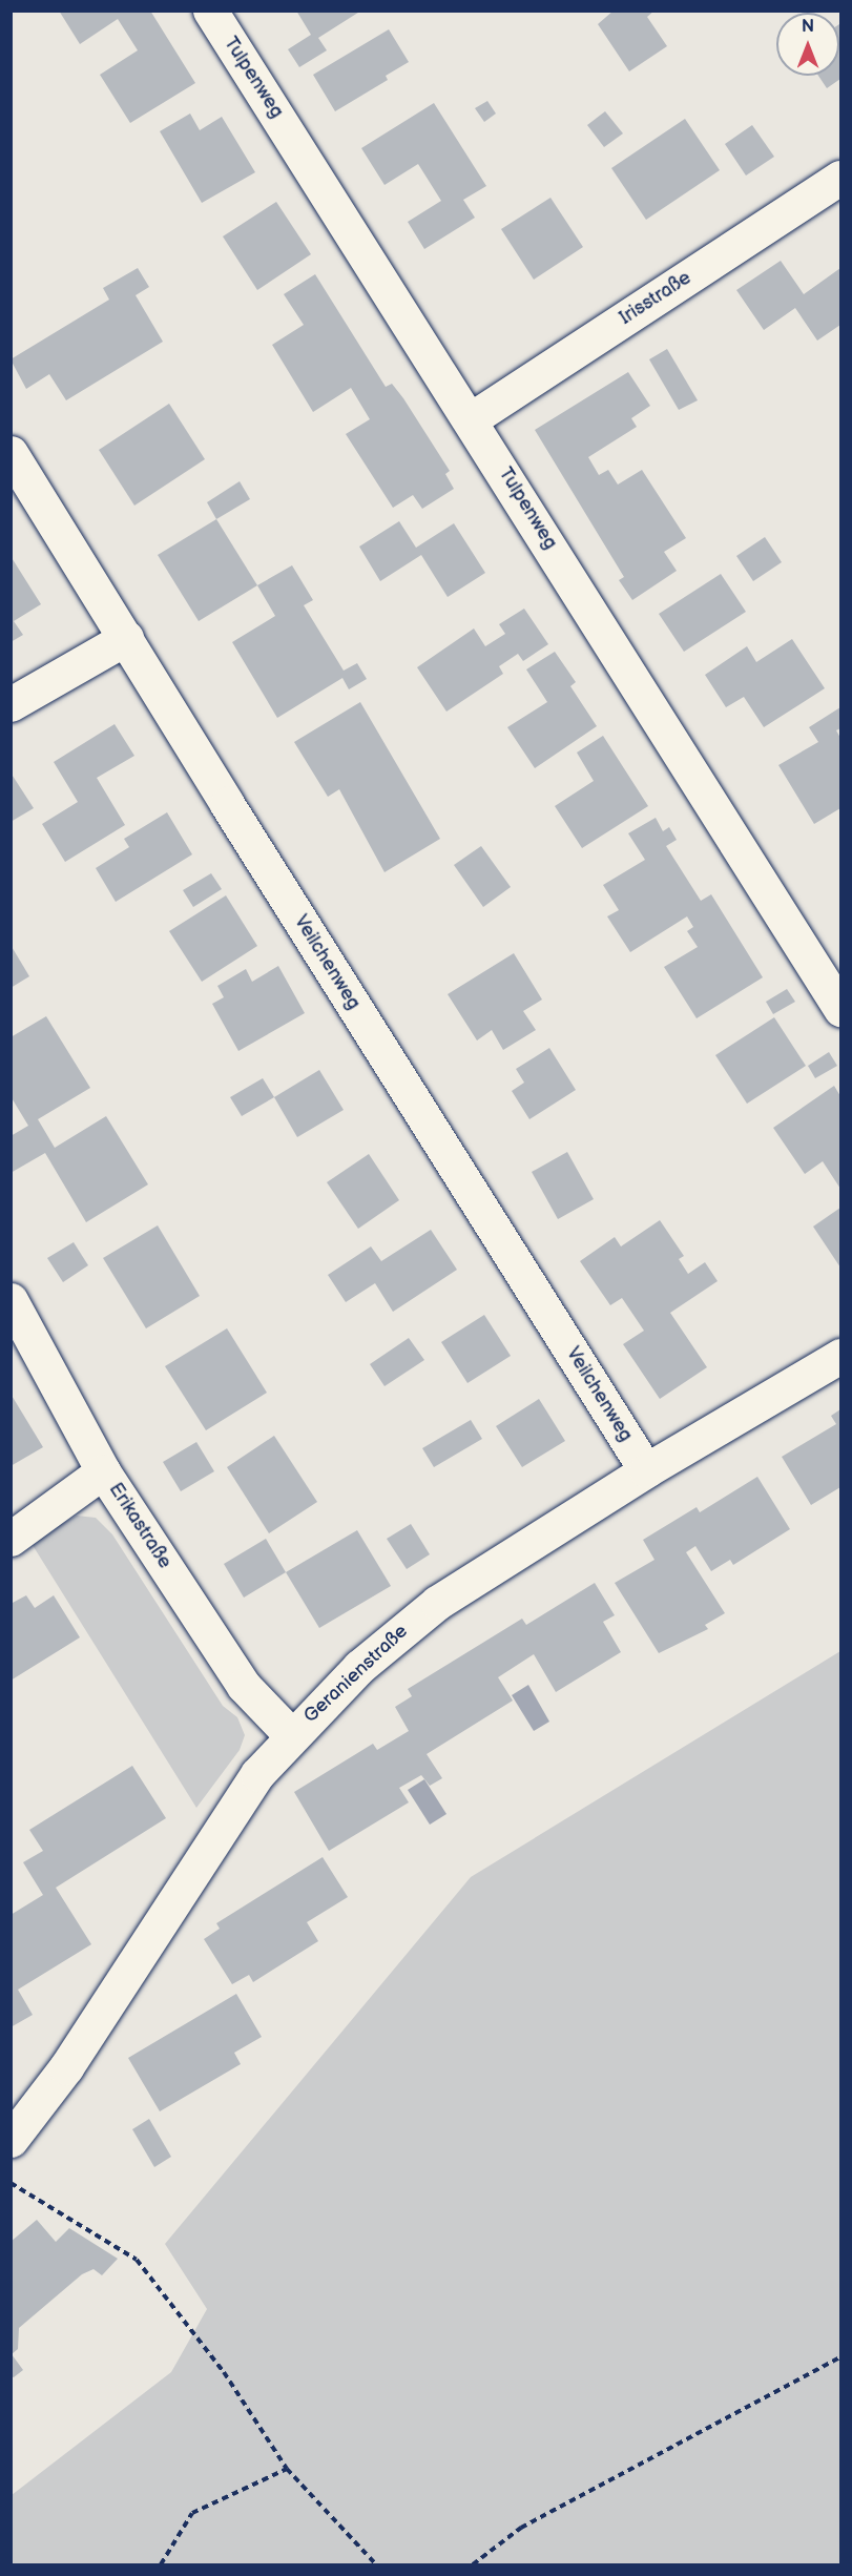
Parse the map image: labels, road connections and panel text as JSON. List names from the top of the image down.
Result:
{
  "streets": {
    "street": [
      "Tulpenweg",
      "Irisstraße",
      "Veilchenweg",
      "Erikastraße",
      "Geranienstraße"
    ]
  },
  "crossings": [
    ["Tulpenweg", "Irisstraße"],
    ["Veilchenweg", "Geranienstraße"],
    ["Erikastraße", "Geranienstraße"]
  ],
  "north": "top"
}
